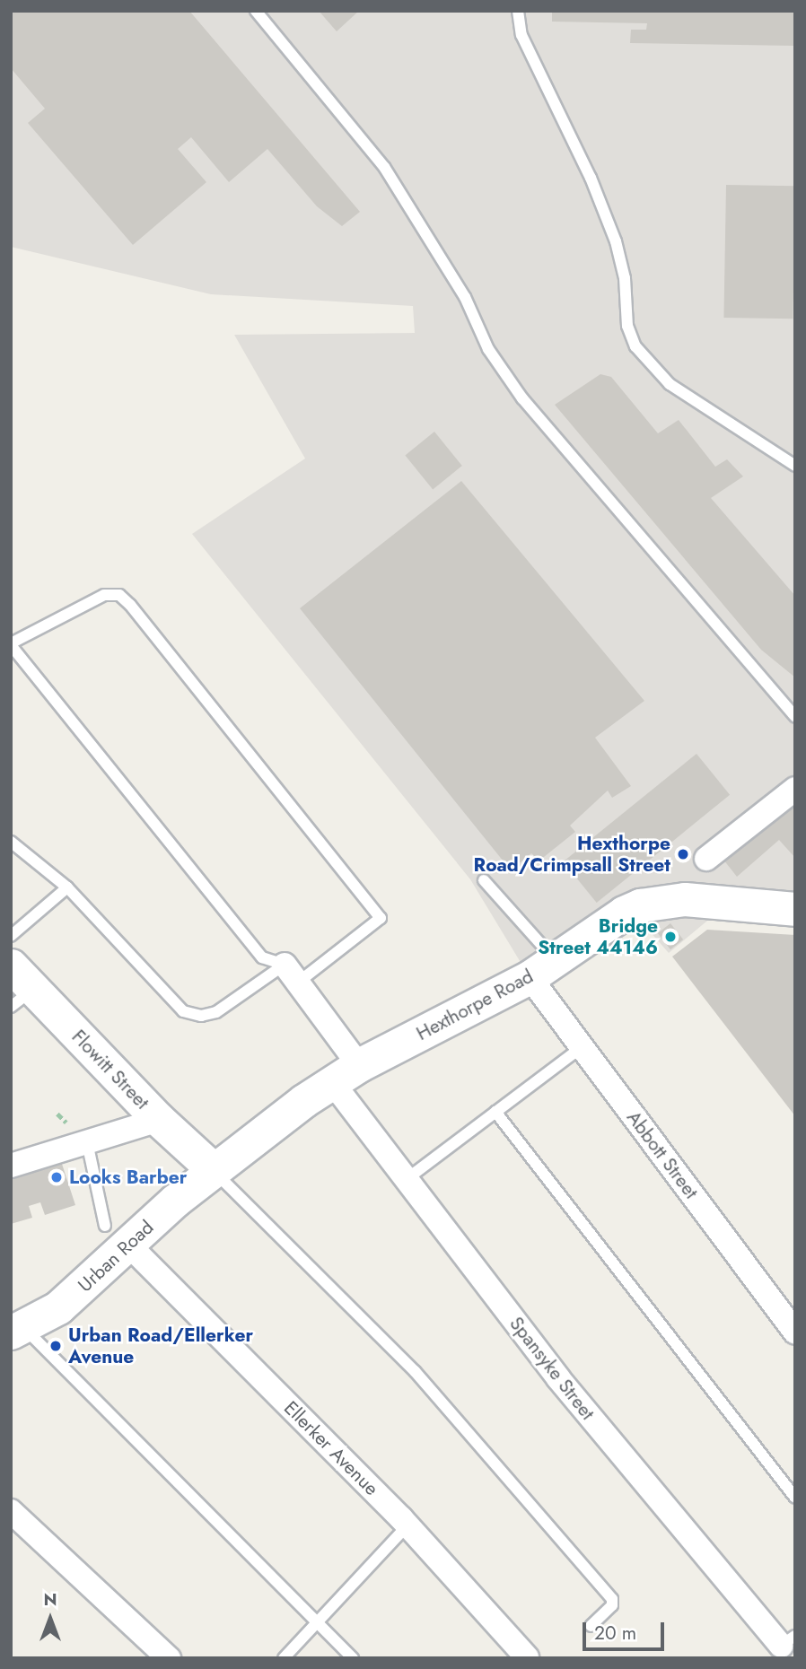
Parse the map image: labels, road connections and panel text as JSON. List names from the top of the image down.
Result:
{
  "streets": {
    "street": [
      "Hexthorpe Road",
      "Flowitt Street",
      "Abbott Street",
      "Urban Road",
      "Spansyke Street",
      "Ellerker Avenue"
    ]
  },
  "crossings": [
    ["Hexthorpe Road", "Flowitt Street"],
    ["Hexthorpe Road", "Abbott Street"],
    ["Hexthorpe Road", "Urban Road"],
    ["Hexthorpe Road", "Spansyke Street"],
    ["Flowitt Street", "Urban Road"],
    ["Urban Road", "Ellerker Avenue"]
  ],
  "places": [
    "Hexthorpe Road/Crimpsall Street",
    "Bridge Street 44146",
    "Looks Barber",
    "Urban Road/Ellerker Avenue"
  ],
  "scale_bar": "20 m",
  "north": "top"
}
